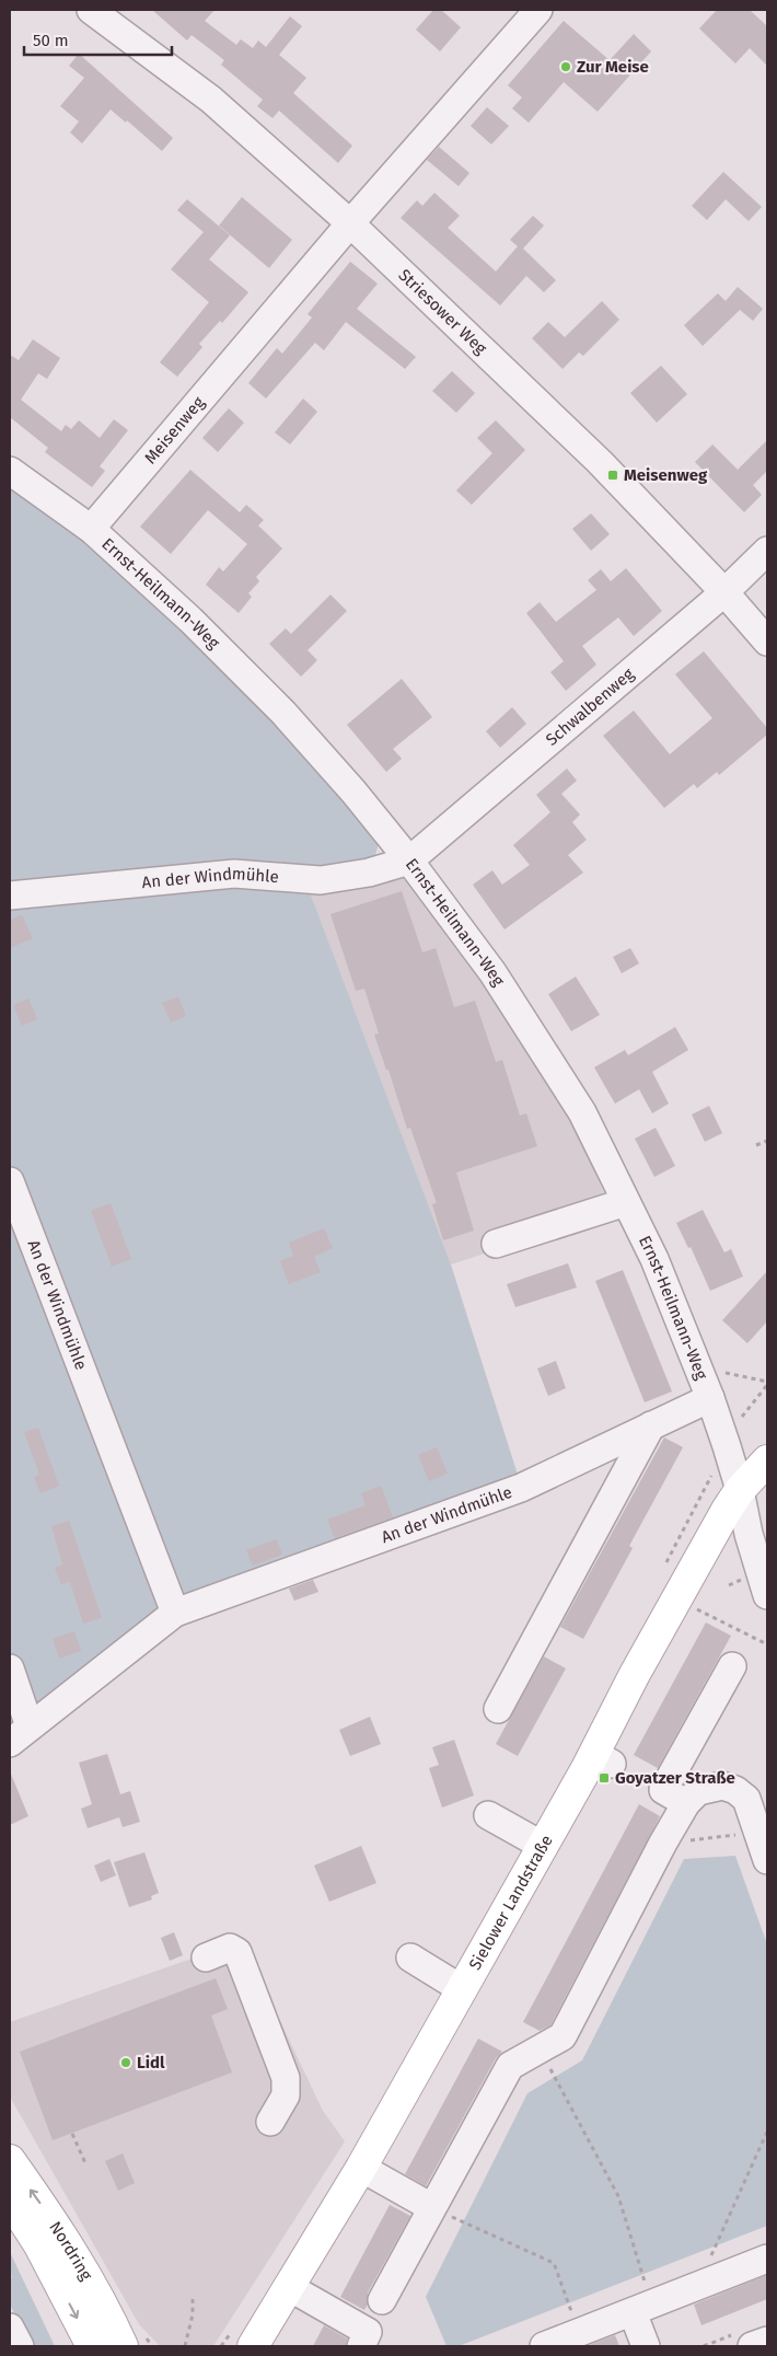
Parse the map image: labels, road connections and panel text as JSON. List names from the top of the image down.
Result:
{
  "streets": {
    "main road": ["Sielower Landstraße", "Nordring"],
    "street": [
      "Striesower Weg",
      "Meisenweg",
      "Ernst-Heilmann-Weg",
      "Schwalbenweg",
      "An der Windmühle"
    ]
  },
  "crossings": [
    ["Striesower Weg", "Meisenweg"],
    ["Striesower Weg", "Schwalbenweg"],
    ["Meisenweg", "Ernst-Heilmann-Weg"],
    ["Ernst-Heilmann-Weg", "Schwalbenweg"],
    ["Ernst-Heilmann-Weg", "An der Windmühle"],
    ["Ernst-Heilmann-Weg", "Sielower Landstraße"],
    ["Schwalbenweg", "An der Windmühle"]
  ],
  "places": {
    "other": ["Zur Meise", "Lidl"],
    "transit": ["Meisenweg", "Goyatzer Straße"]
  },
  "scale_bar": "50 m"
}
